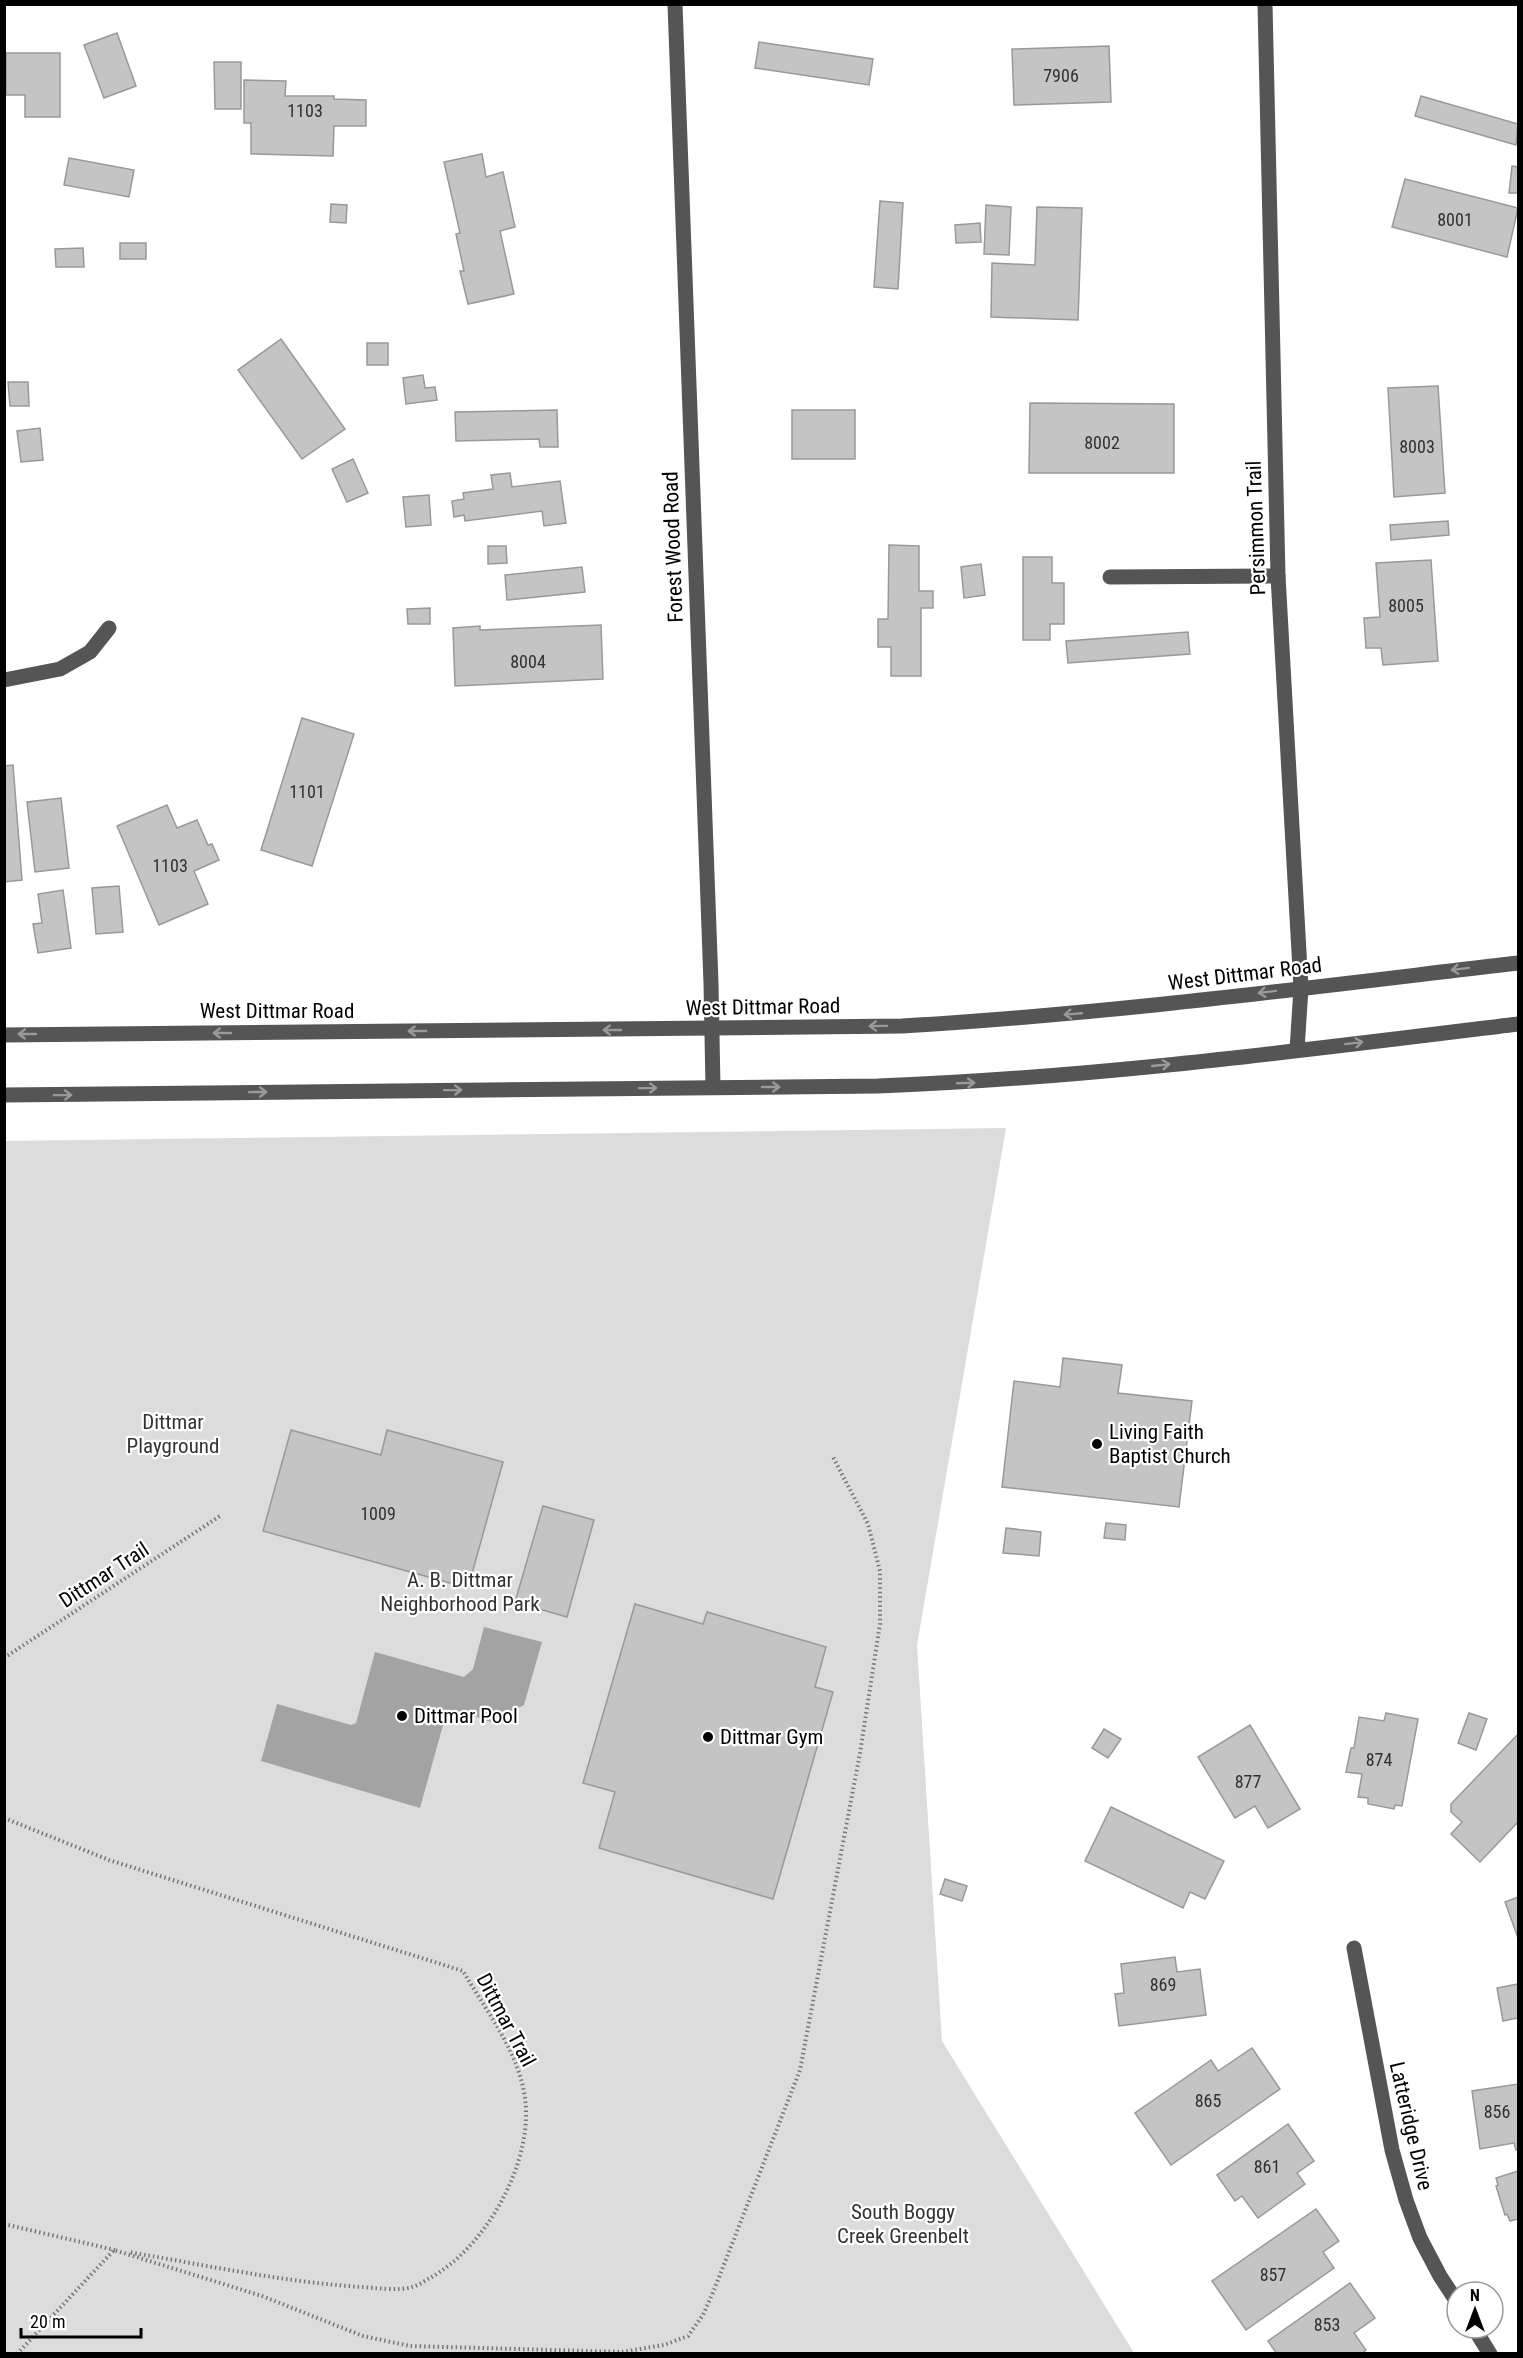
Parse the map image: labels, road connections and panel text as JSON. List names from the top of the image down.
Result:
{
  "streets": {
    "street": [
      "Persimmon Trail",
      "Forest Wood Road",
      "West Dittmar Road",
      "Latteridge Drive"
    ],
    "path": ["Dittmar Trail"]
  },
  "crossings": [
    ["Persimmon Trail", "West Dittmar Road"],
    ["Forest Wood Road", "West Dittmar Road"]
  ],
  "parks": ["Dittmar Playground", "A. B. Dittmar Neighborhood Park", "South Boggy Creek Greenbelt"],
  "places": ["Living Faith Baptist Church", "Dittmar Pool", "Dittmar Gym"],
  "house_numbers": [
    "7906",
    "1103",
    "8001",
    "8002",
    "8003",
    "8005",
    "8004",
    "1101",
    "1103",
    "1009",
    "874",
    "877",
    "869",
    "865",
    "856",
    "861",
    "857",
    "853"
  ],
  "scale_bar": "20 m",
  "north": "top"
}
